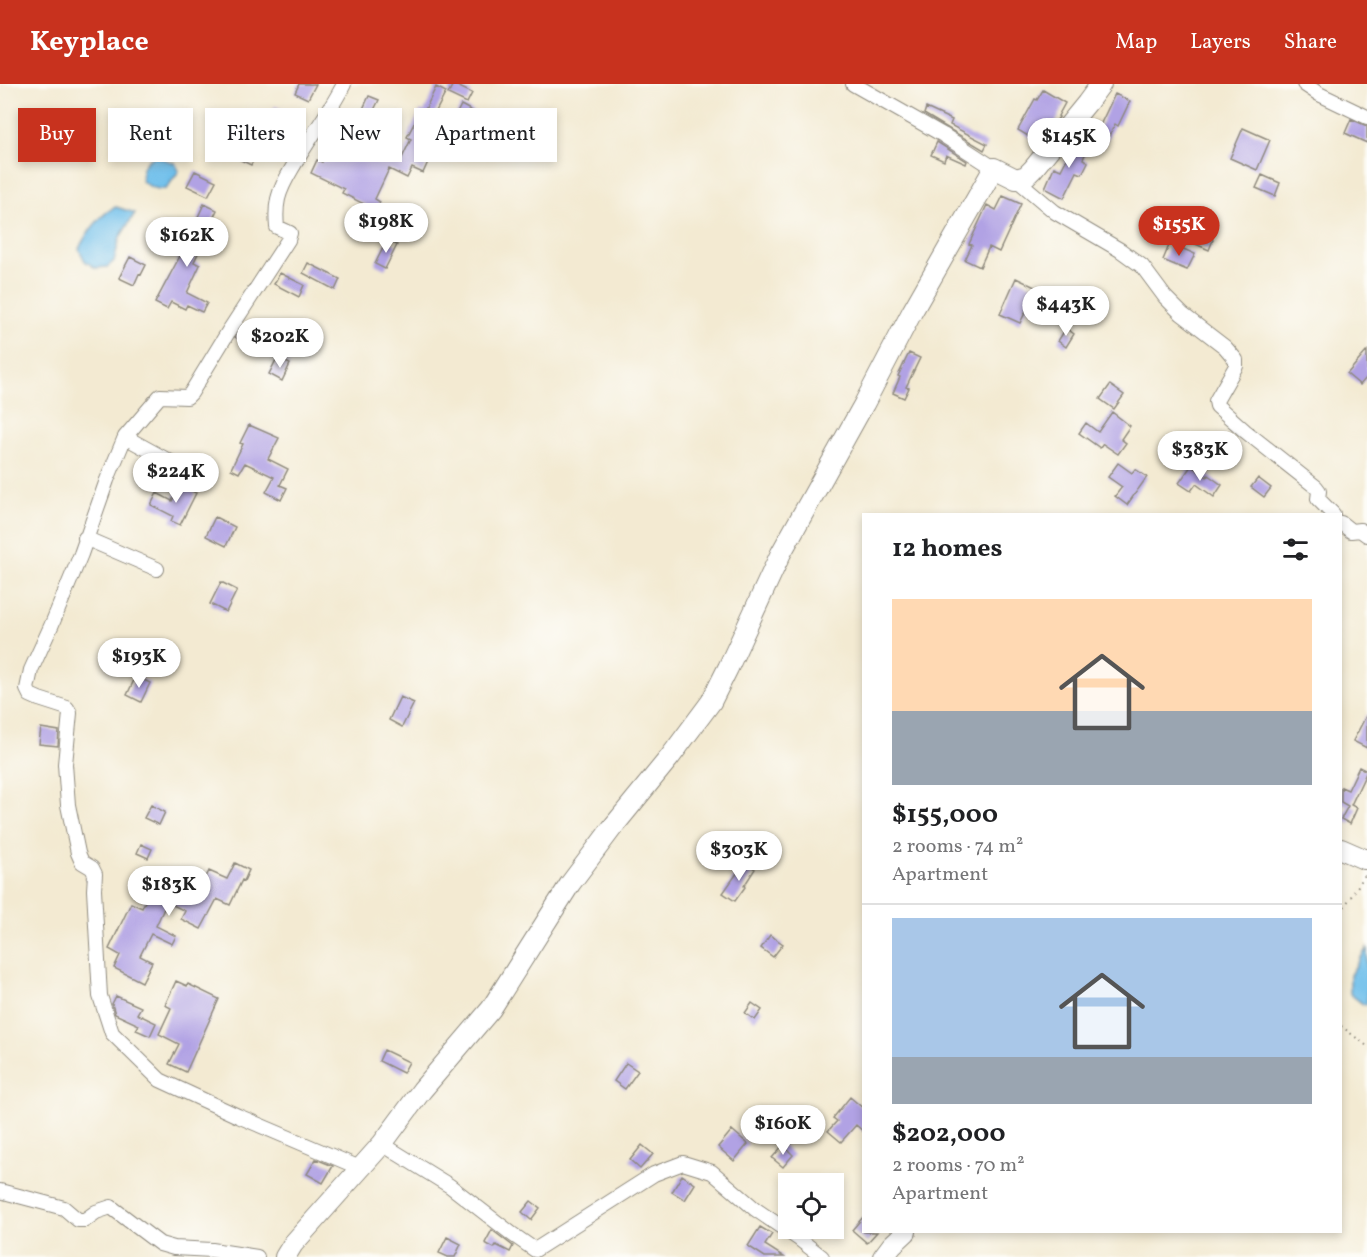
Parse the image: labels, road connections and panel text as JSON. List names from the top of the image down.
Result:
{
  "page": {
    "header": "Keyplace",
    "nav": ["Map", "Layers", "Share"],
    "chip": [
      "Buy",
      "Rent",
      "Filters",
      "New",
      "Apartment"
    ],
    "price": [
      "$145K",
      "$198K",
      "$155K",
      "$162K",
      "$443K",
      "$202K",
      "$383K",
      "$224K",
      "$193K",
      "$303K",
      "$183K",
      "$160K"
    ],
    "heading": "12 homes",
    "list": [
      {
        "name": "$155,000",
        "note": "2 rooms · 74 m² · Apartment"
      },
      {
        "name": "$202,000",
        "note": "2 rooms · 70 m² · Apartment"
      }
    ]
  }
}
